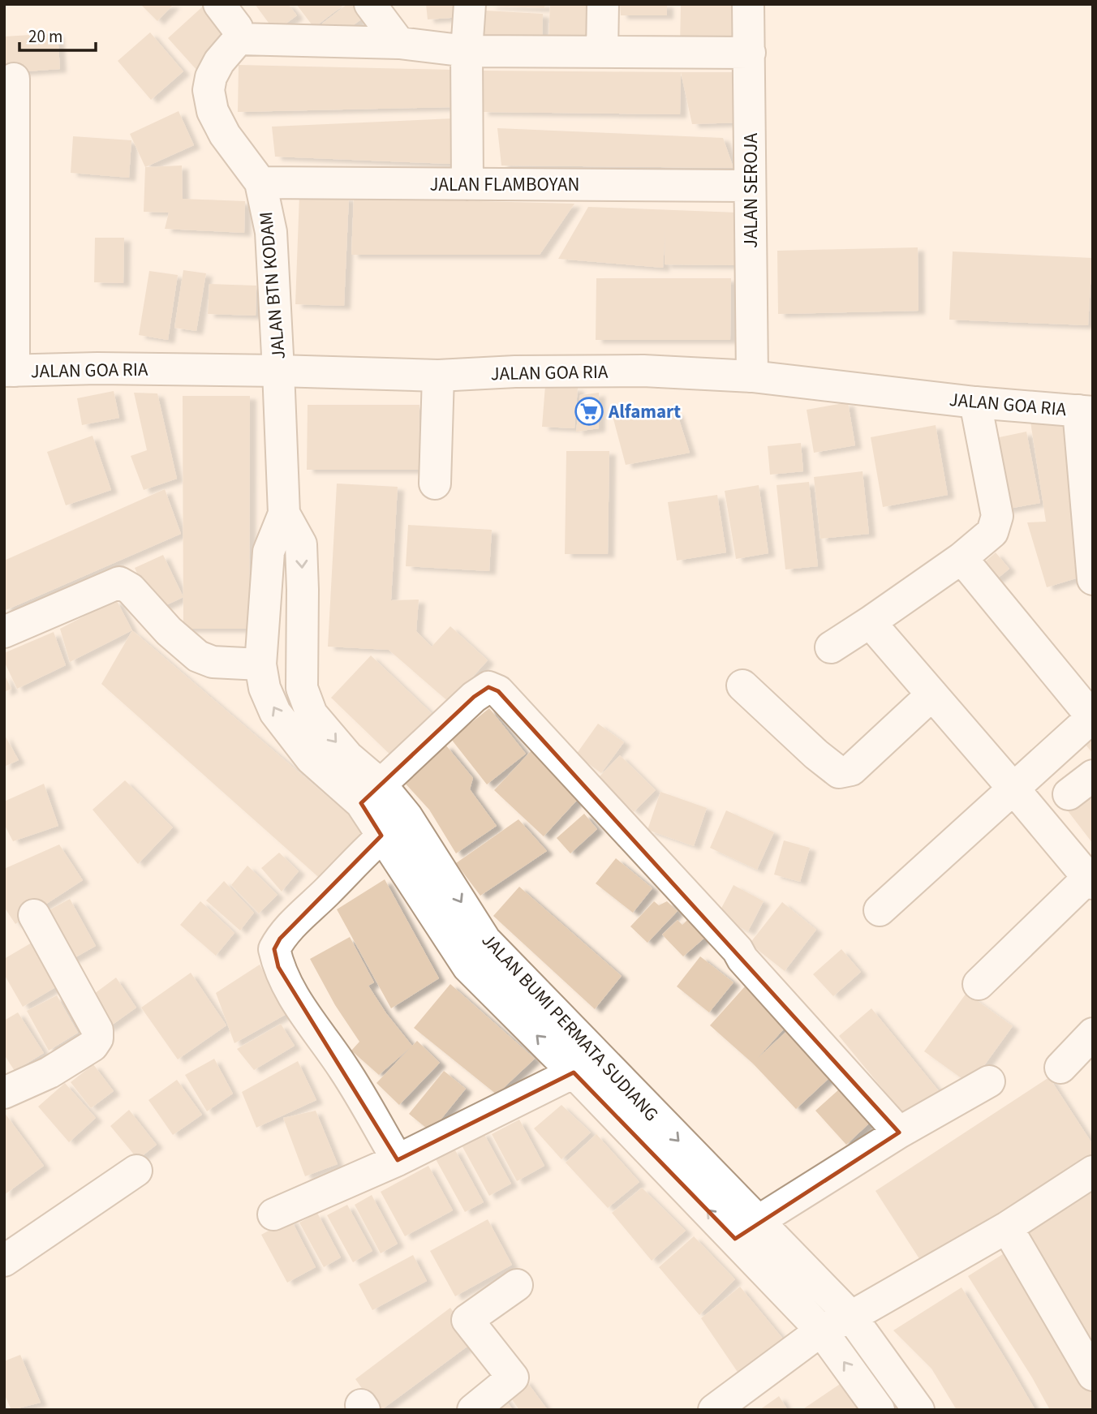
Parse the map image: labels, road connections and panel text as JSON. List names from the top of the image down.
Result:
{
  "streets": {
    "street": [
      "JALAN FLAMBOYAN",
      "JALAN SEROJA",
      "JALAN BTN KODAM",
      "JALAN GOA RIA",
      "JALAN BUMI PERMATA SUDIANG"
    ]
  },
  "crossings": [
    ["JALAN FLAMBOYAN", "JALAN SEROJA"],
    ["JALAN FLAMBOYAN", "JALAN BTN KODAM"],
    ["JALAN SEROJA", "JALAN GOA RIA"],
    ["JALAN BTN KODAM", "JALAN GOA RIA"],
    ["JALAN BTN KODAM", "JALAN BUMI PERMATA SUDIANG"]
  ],
  "places": {
    "supermarket": ["Alfamart"]
  },
  "scale_bar": "20 m"
}
